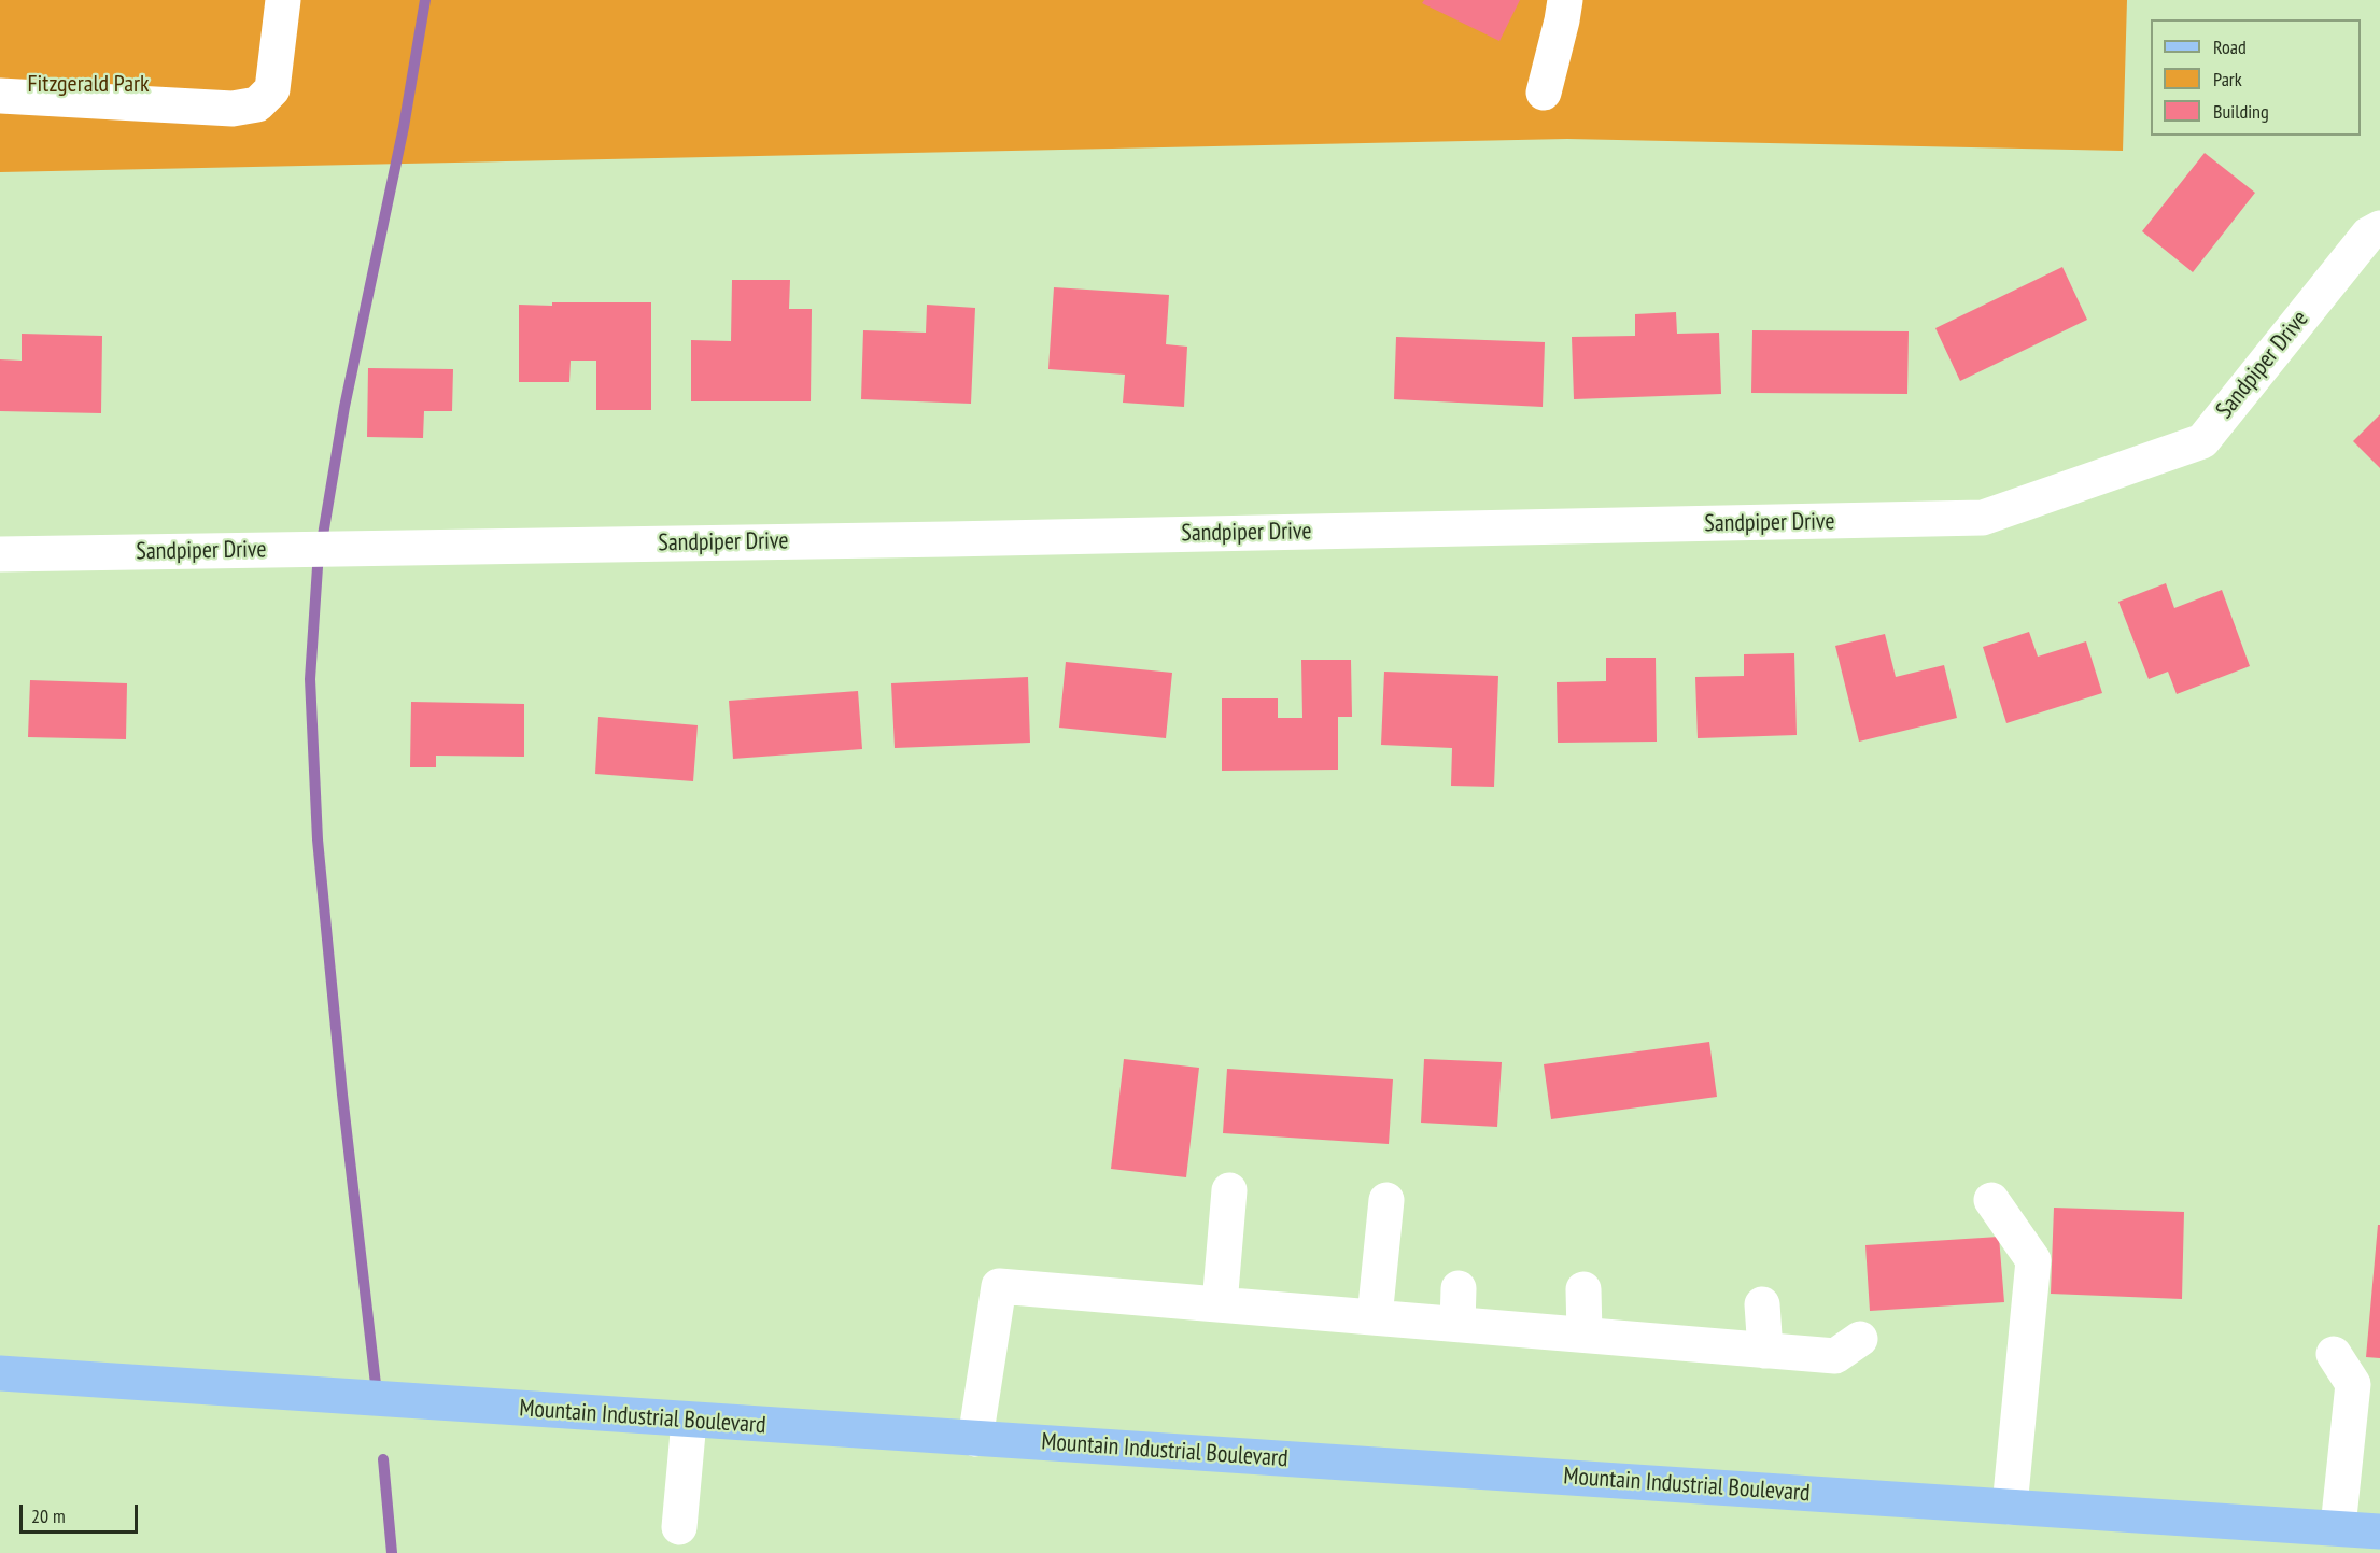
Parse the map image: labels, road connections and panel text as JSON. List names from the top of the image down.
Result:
{
  "streets": {
    "main road": ["Mountain Industrial Boulevard"],
    "street": ["Sandpiper Drive"]
  },
  "parks": ["Fitzgerald Park"],
  "legend": ["Road", "Park", "Building"],
  "scale_bar": "20 m"
}
